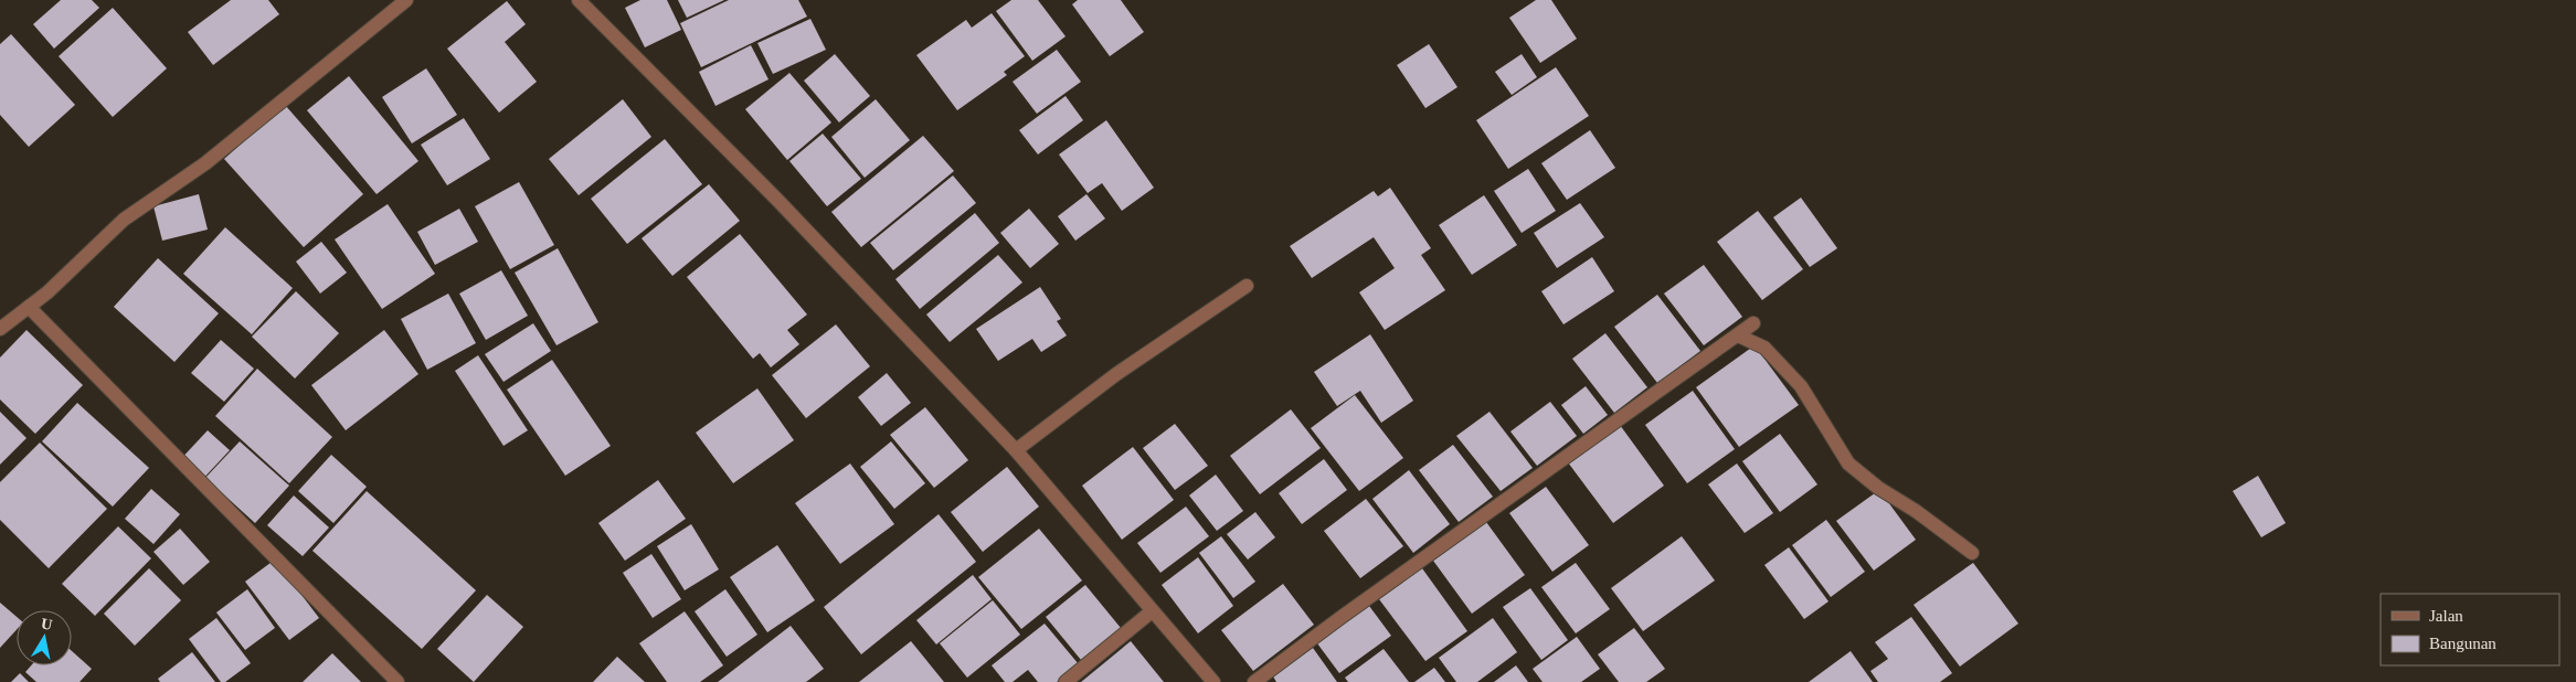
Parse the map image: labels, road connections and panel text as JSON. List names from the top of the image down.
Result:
{
  "legend": ["Jalan", "Bangunan"],
  "north": "top"
}
